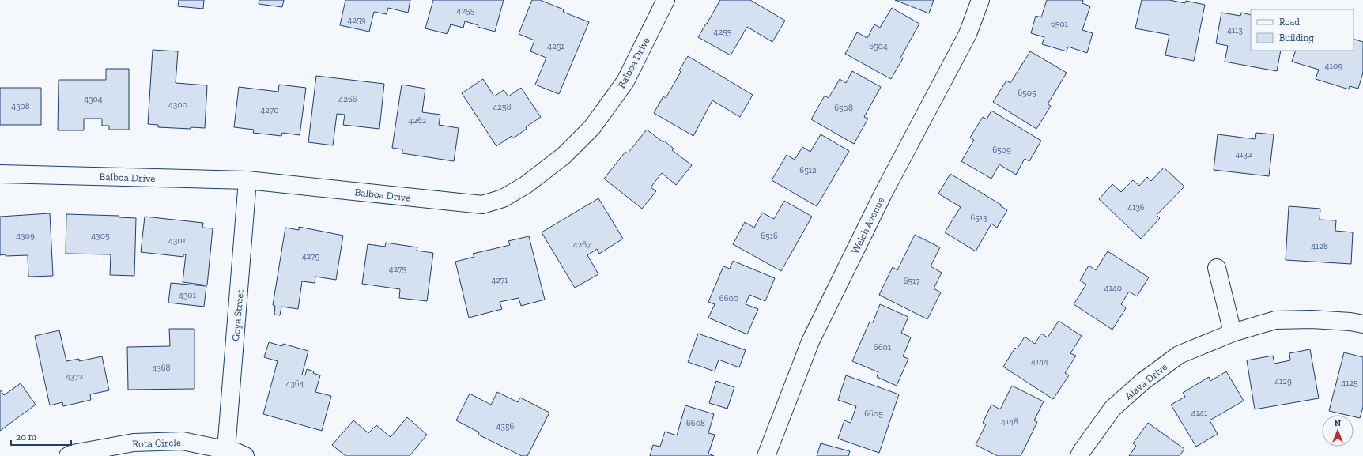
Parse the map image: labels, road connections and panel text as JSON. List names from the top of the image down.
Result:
{
  "streets": {
    "street": [
      "Balboa Drive",
      "Welch Avenue",
      "Goya Street",
      "Alava Drive",
      "Rota Circle"
    ]
  },
  "crossings": [
    ["Balboa Drive", "Goya Street"],
    ["Goya Street", "Rota Circle"]
  ],
  "house_numbers": [
    "4255",
    "4259",
    "6501",
    "4113",
    "4255",
    "4251",
    "6504",
    "4109",
    "6505",
    "4304",
    "4266",
    "4300",
    "4308",
    "4258",
    "6508",
    "4270",
    "4262",
    "6509",
    "4132",
    "6512",
    "4136",
    "6513",
    "4309",
    "4305",
    "6516",
    "4301",
    "4267",
    "4128",
    "4279",
    "4275",
    "4271",
    "6517",
    "4140",
    "4301",
    "6600",
    "6601",
    "4144",
    "4368",
    "4372",
    "4129",
    "4125",
    "4364",
    "4141",
    "6605",
    "4148",
    "6608",
    "4356"
  ],
  "legend": ["Road", "Building"],
  "scale_bar": "20 m",
  "north": "top"
}
